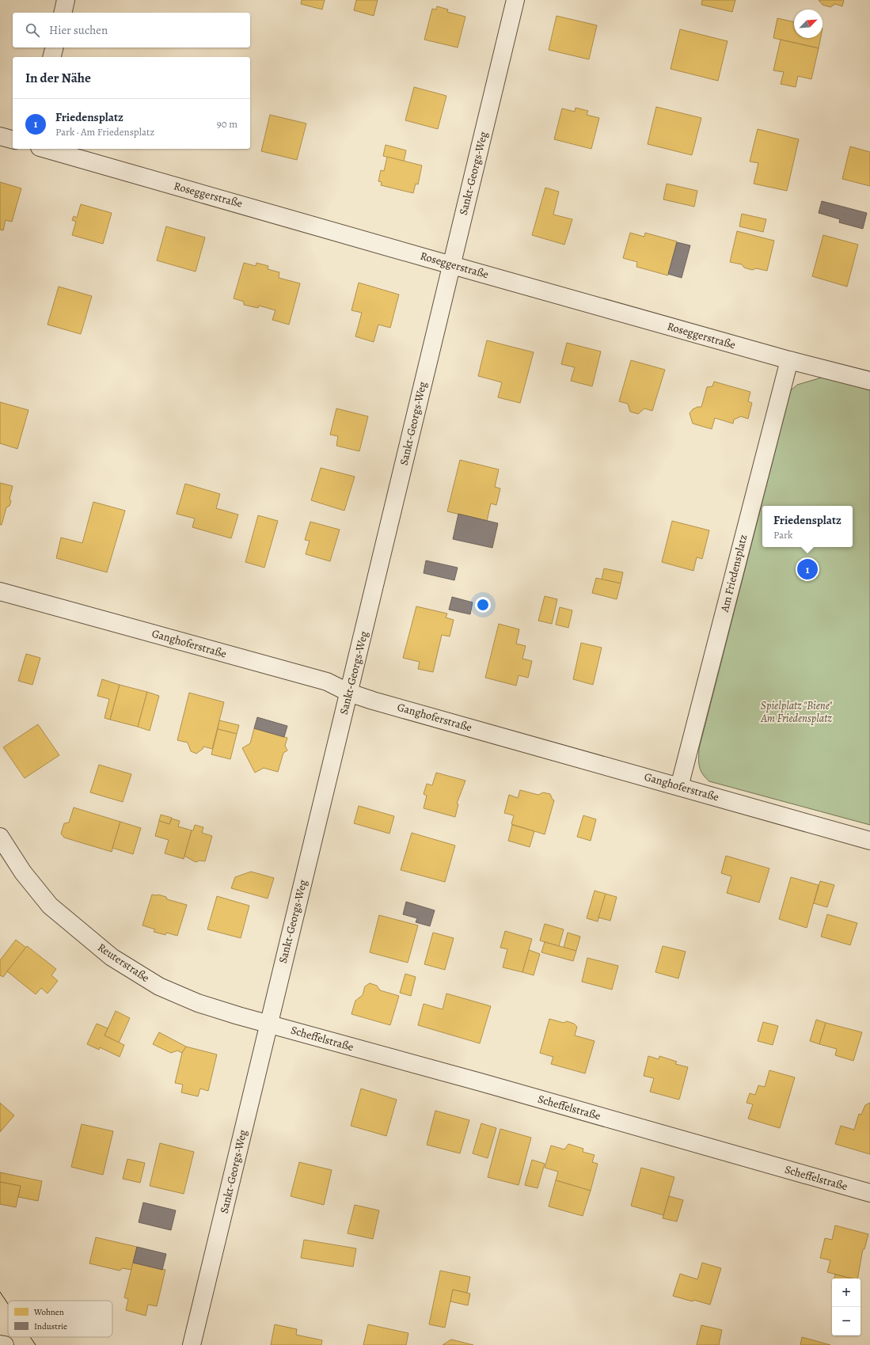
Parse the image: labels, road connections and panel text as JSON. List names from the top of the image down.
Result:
{
  "streets": {
    "street": [
      "Sankt-Georgs-Weg",
      "Roseggerstraße",
      "Am Friedensplatz",
      "Ganghoferstraße",
      "Reuterstraße",
      "Scheffelstraße"
    ]
  },
  "crossings": [
    ["Sankt-Georgs-Weg", "Roseggerstraße"],
    ["Sankt-Georgs-Weg", "Ganghoferstraße"],
    ["Sankt-Georgs-Weg", "Reuterstraße"],
    ["Sankt-Georgs-Weg", "Scheffelstraße"],
    ["Roseggerstraße", "Am Friedensplatz"],
    ["Am Friedensplatz", "Ganghoferstraße"],
    ["Reuterstraße", "Scheffelstraße"]
  ],
  "parks": ["Spielplatz \"Biene\" Am Friedensplatz"],
  "legend": ["Wohnen", "Industrie"],
  "north": "top right",
  "page": {
    "search": "Hier suchen",
    "heading": "In der Nähe",
    "list": [
      {
        "mark": "1",
        "name": "Friedensplatz",
        "note": "Park · Am Friedensplatz",
        "value": "90 m"
      }
    ],
    "popup": ["Friedensplatz", "Park"],
    "pins": "1",
    "map_buttons": ["+", "−"]
  }
}
